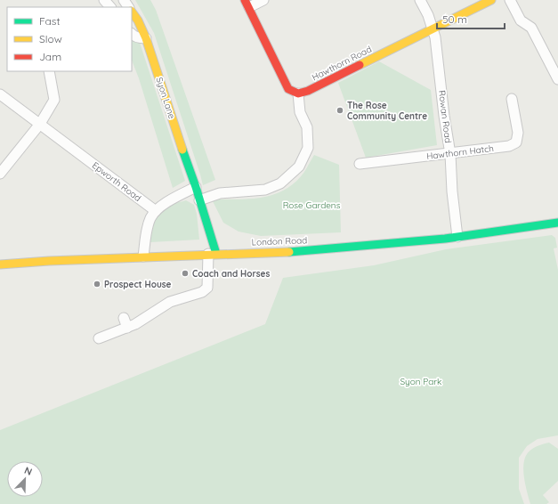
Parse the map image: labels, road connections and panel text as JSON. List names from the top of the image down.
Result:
{
  "streets": {
    "street": [
      "Hawthorn Road",
      "Syon Lane",
      "Rowan Road",
      "Hawthorn Hatch",
      "Epworth Road",
      "London Road"
    ]
  },
  "crossings": [
    ["Hawthorn Road", "Rowan Road"],
    ["Syon Lane", "London Road"],
    ["Rowan Road", "Hawthorn Hatch"],
    ["Rowan Road", "London Road"]
  ],
  "parks": ["Rose Gardens", "Syon Park"],
  "places": ["The Rose Community Centre", "Coach and Horses", "Prospect House"],
  "legend": ["Fast", "Slow", "Jam"],
  "scale_bar": "50 m",
  "north": "top right"
}
